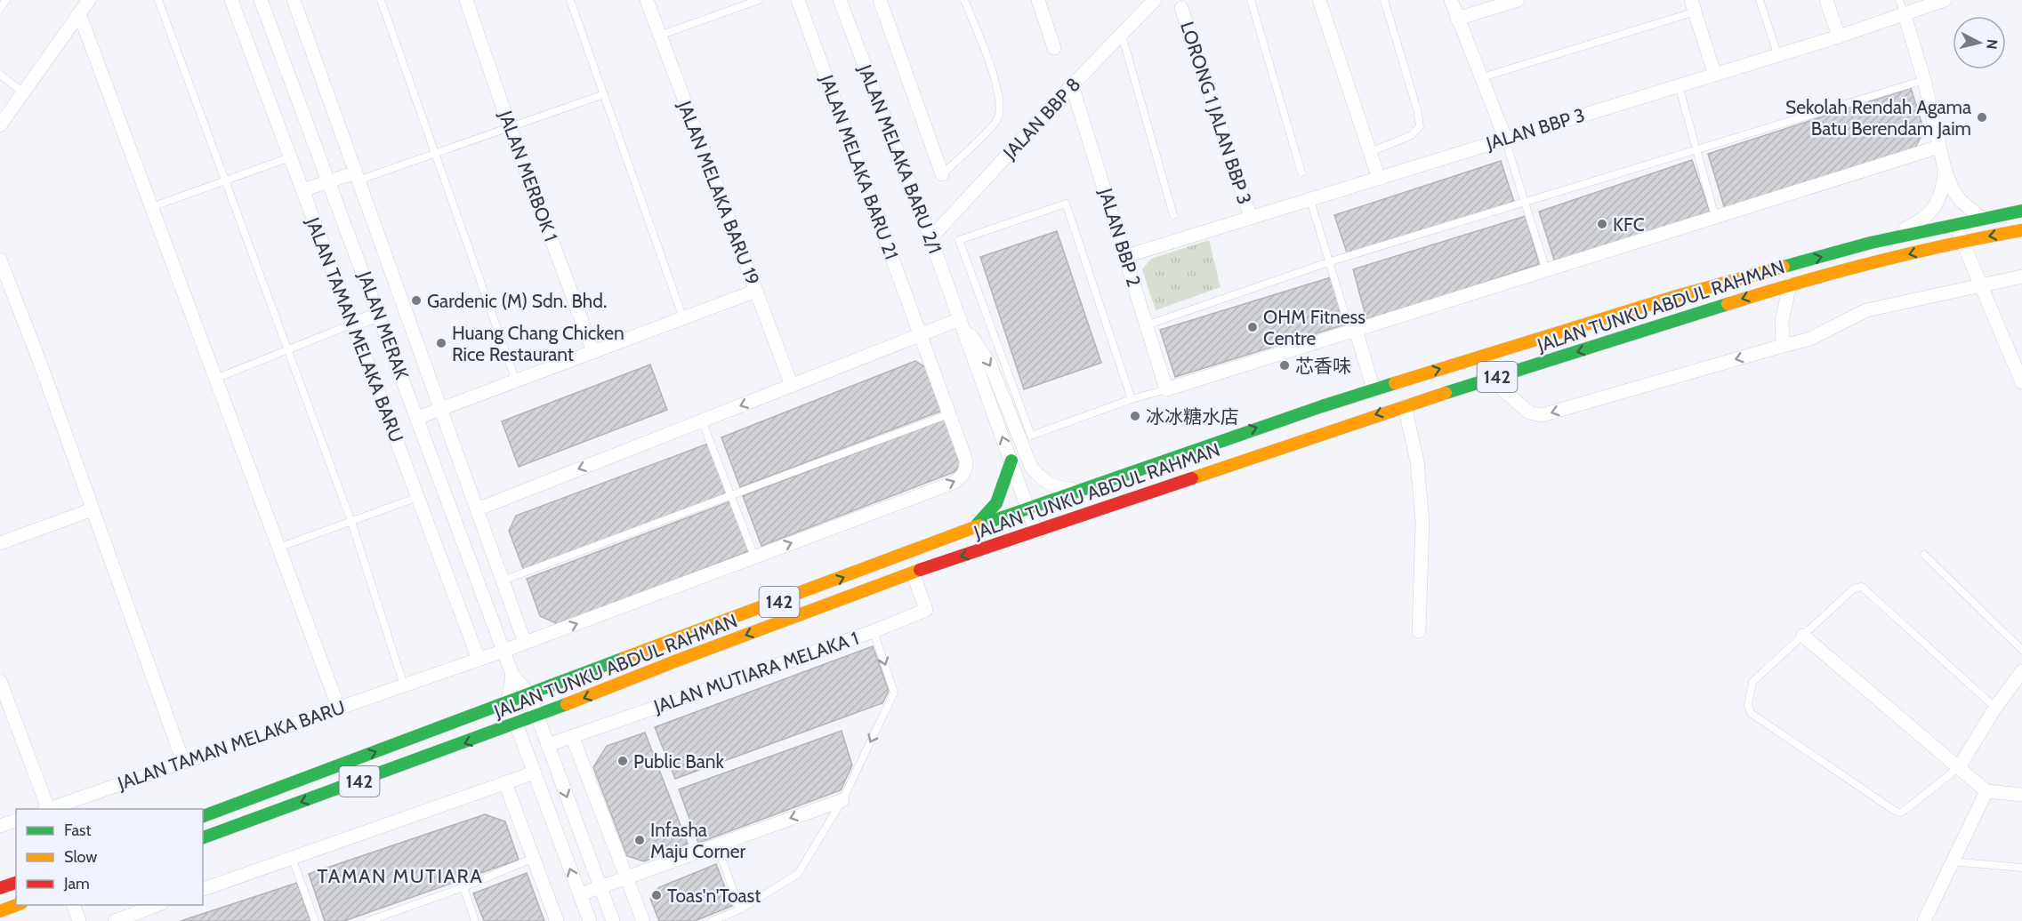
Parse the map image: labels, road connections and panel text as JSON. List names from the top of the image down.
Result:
{
  "streets": {
    "main road": ["JALAN TUNKU ABDUL RAHMAN", "142"],
    "street": [
      "LORONG 1 JALAN BBP 3",
      "JALAN BBP 8",
      "JALAN BBP 3",
      "JALAN MELAKA BARU 2/1",
      "JALAN MELAKA BARU 21",
      "JALAN MERBOK 1",
      "JALAN MELAKA BARU 19",
      "JALAN BBP 2",
      "JALAN MERAK",
      "JALAN TAMAN MELAKA BARU",
      "JALAN MUTIARA MELAKA 1"
    ]
  },
  "crossings": [
    ["LORONG 1 JALAN BBP 3", "JALAN BBP 3"],
    ["JALAN BBP 8", "JALAN MELAKA BARU 2/1"],
    ["JALAN BBP 8", "JALAN BBP 2"],
    ["JALAN BBP 3", "JALAN BBP 2"],
    ["JALAN MELAKA BARU 21", "JALAN TAMAN MELAKA BARU"],
    ["JALAN TUNKU ABDUL RAHMAN", "JALAN MUTIARA MELAKA 1"],
    ["JALAN MERAK", "JALAN TAMAN MELAKA BARU"]
  ],
  "districts": ["TAMAN MUTIARA"],
  "places": [
    "Sekolah Rendah Agama Batu Berendam Jaim",
    "KFC",
    "Gardenic (M) Sdn. Bhd.",
    "OHM Fitness Centre",
    "Huang Chang Chicken Rice Restaurant",
    "芯香味",
    "冰冰糖水店",
    "Public Bank",
    "Infasha Maju Corner",
    "Toas'n'Toast"
  ],
  "legend": ["Fast", "Slow", "Jam"],
  "north": "right"
}
